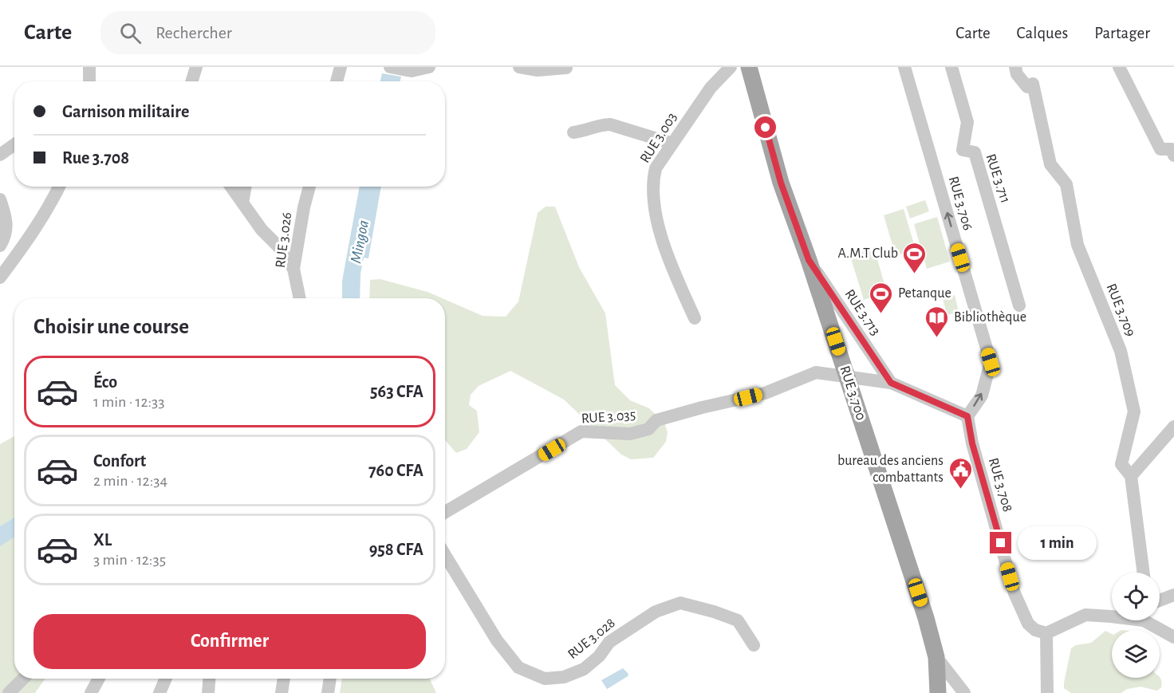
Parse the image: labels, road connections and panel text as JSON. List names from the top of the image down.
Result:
{
  "streets": {
    "main road": ["RUE 3.700"],
    "street": [
      "RUE 3.003",
      "RUE 3.711",
      "RUE 3.706",
      "RUE 3.026",
      "RUE 3.709",
      "RUE 3.713",
      "RUE 3.035",
      "RUE 3.708",
      "RUE 3.028"
    ]
  },
  "crossings": [
    ["RUE 3.706", "RUE 3.708"],
    ["RUE 3.713", "RUE 3.700"],
    ["RUE 3.700", "RUE 3.035"]
  ],
  "one_way": ["RUE 3.706"],
  "water": ["Mingoa"],
  "places": {
    "sports": ["A.M.T Club", "Petanque"],
    "library": ["Bibliothèque"],
    "public building": ["bureau des anciens combattants"]
  },
  "page": {
    "header": "Carte",
    "search": "Rechercher",
    "nav": ["Carte", "Calques", "Partager"],
    "banner": ["Garnison militaire", "Rue 3.708"],
    "heading": "Choisir une course",
    "list": [
      {
        "name": "Éco",
        "note": "1 min · 12:33",
        "value": "563 CFA"
      },
      {
        "name": "Confort",
        "note": "2 min · 12:34",
        "value": "760 CFA"
      },
      {
        "name": "XL",
        "note": "3 min · 12:35",
        "value": "958 CFA"
      }
    ],
    "bubble": "1 min",
    "buttons": "Confirmer"
  }
}
